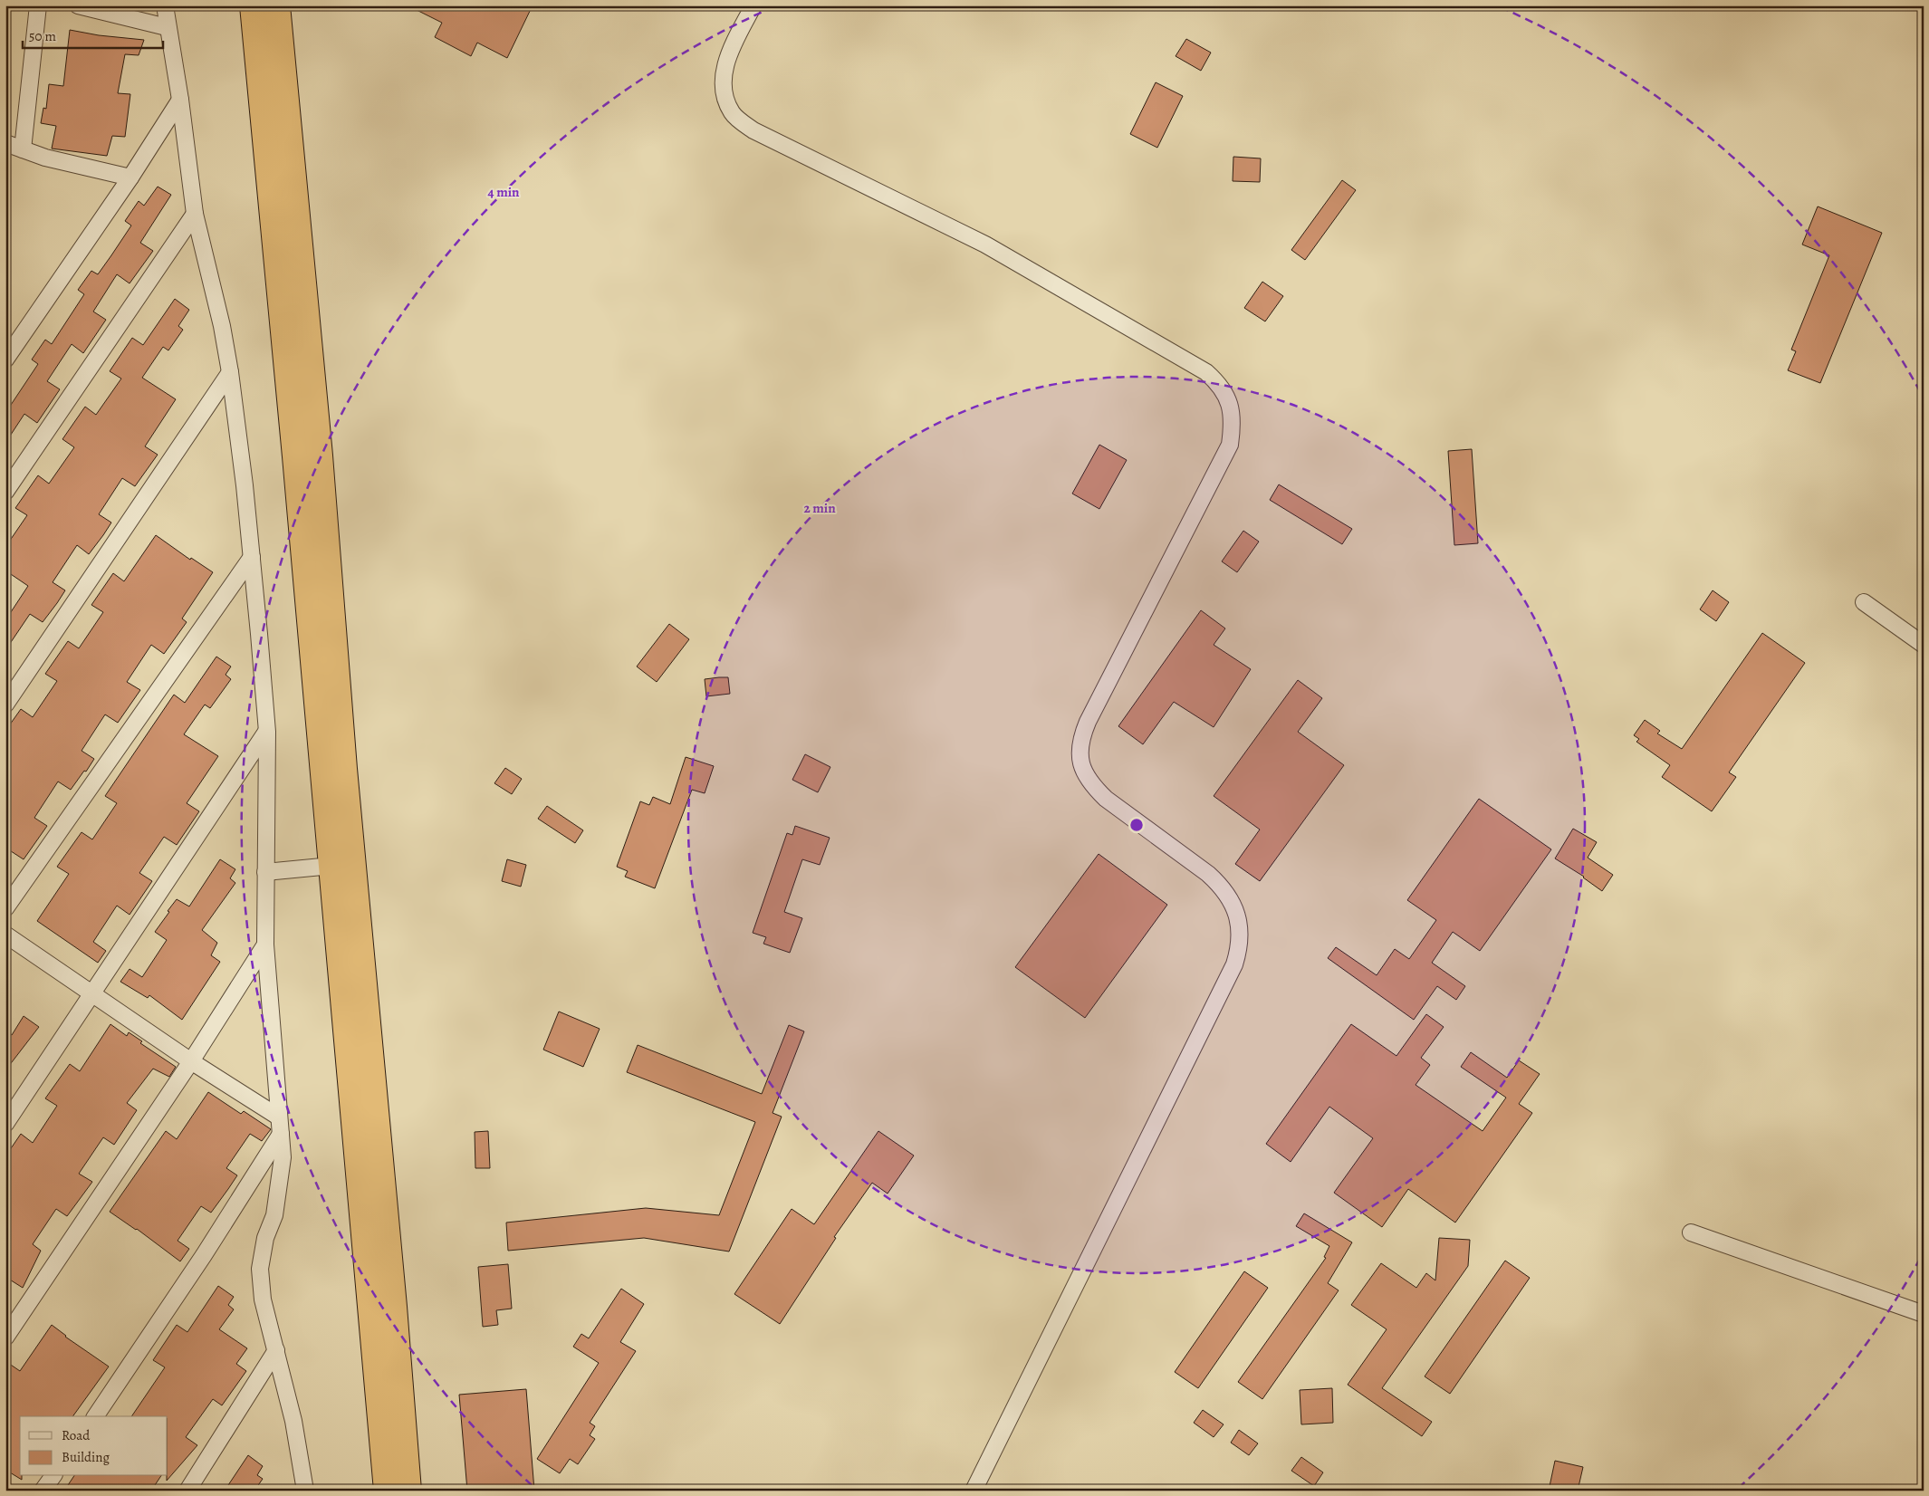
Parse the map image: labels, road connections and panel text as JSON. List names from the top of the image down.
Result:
{
  "legend": ["Road", "Building"],
  "scale_bar": "50 m",
  "rings": ["4 min", "2 min"]
}
